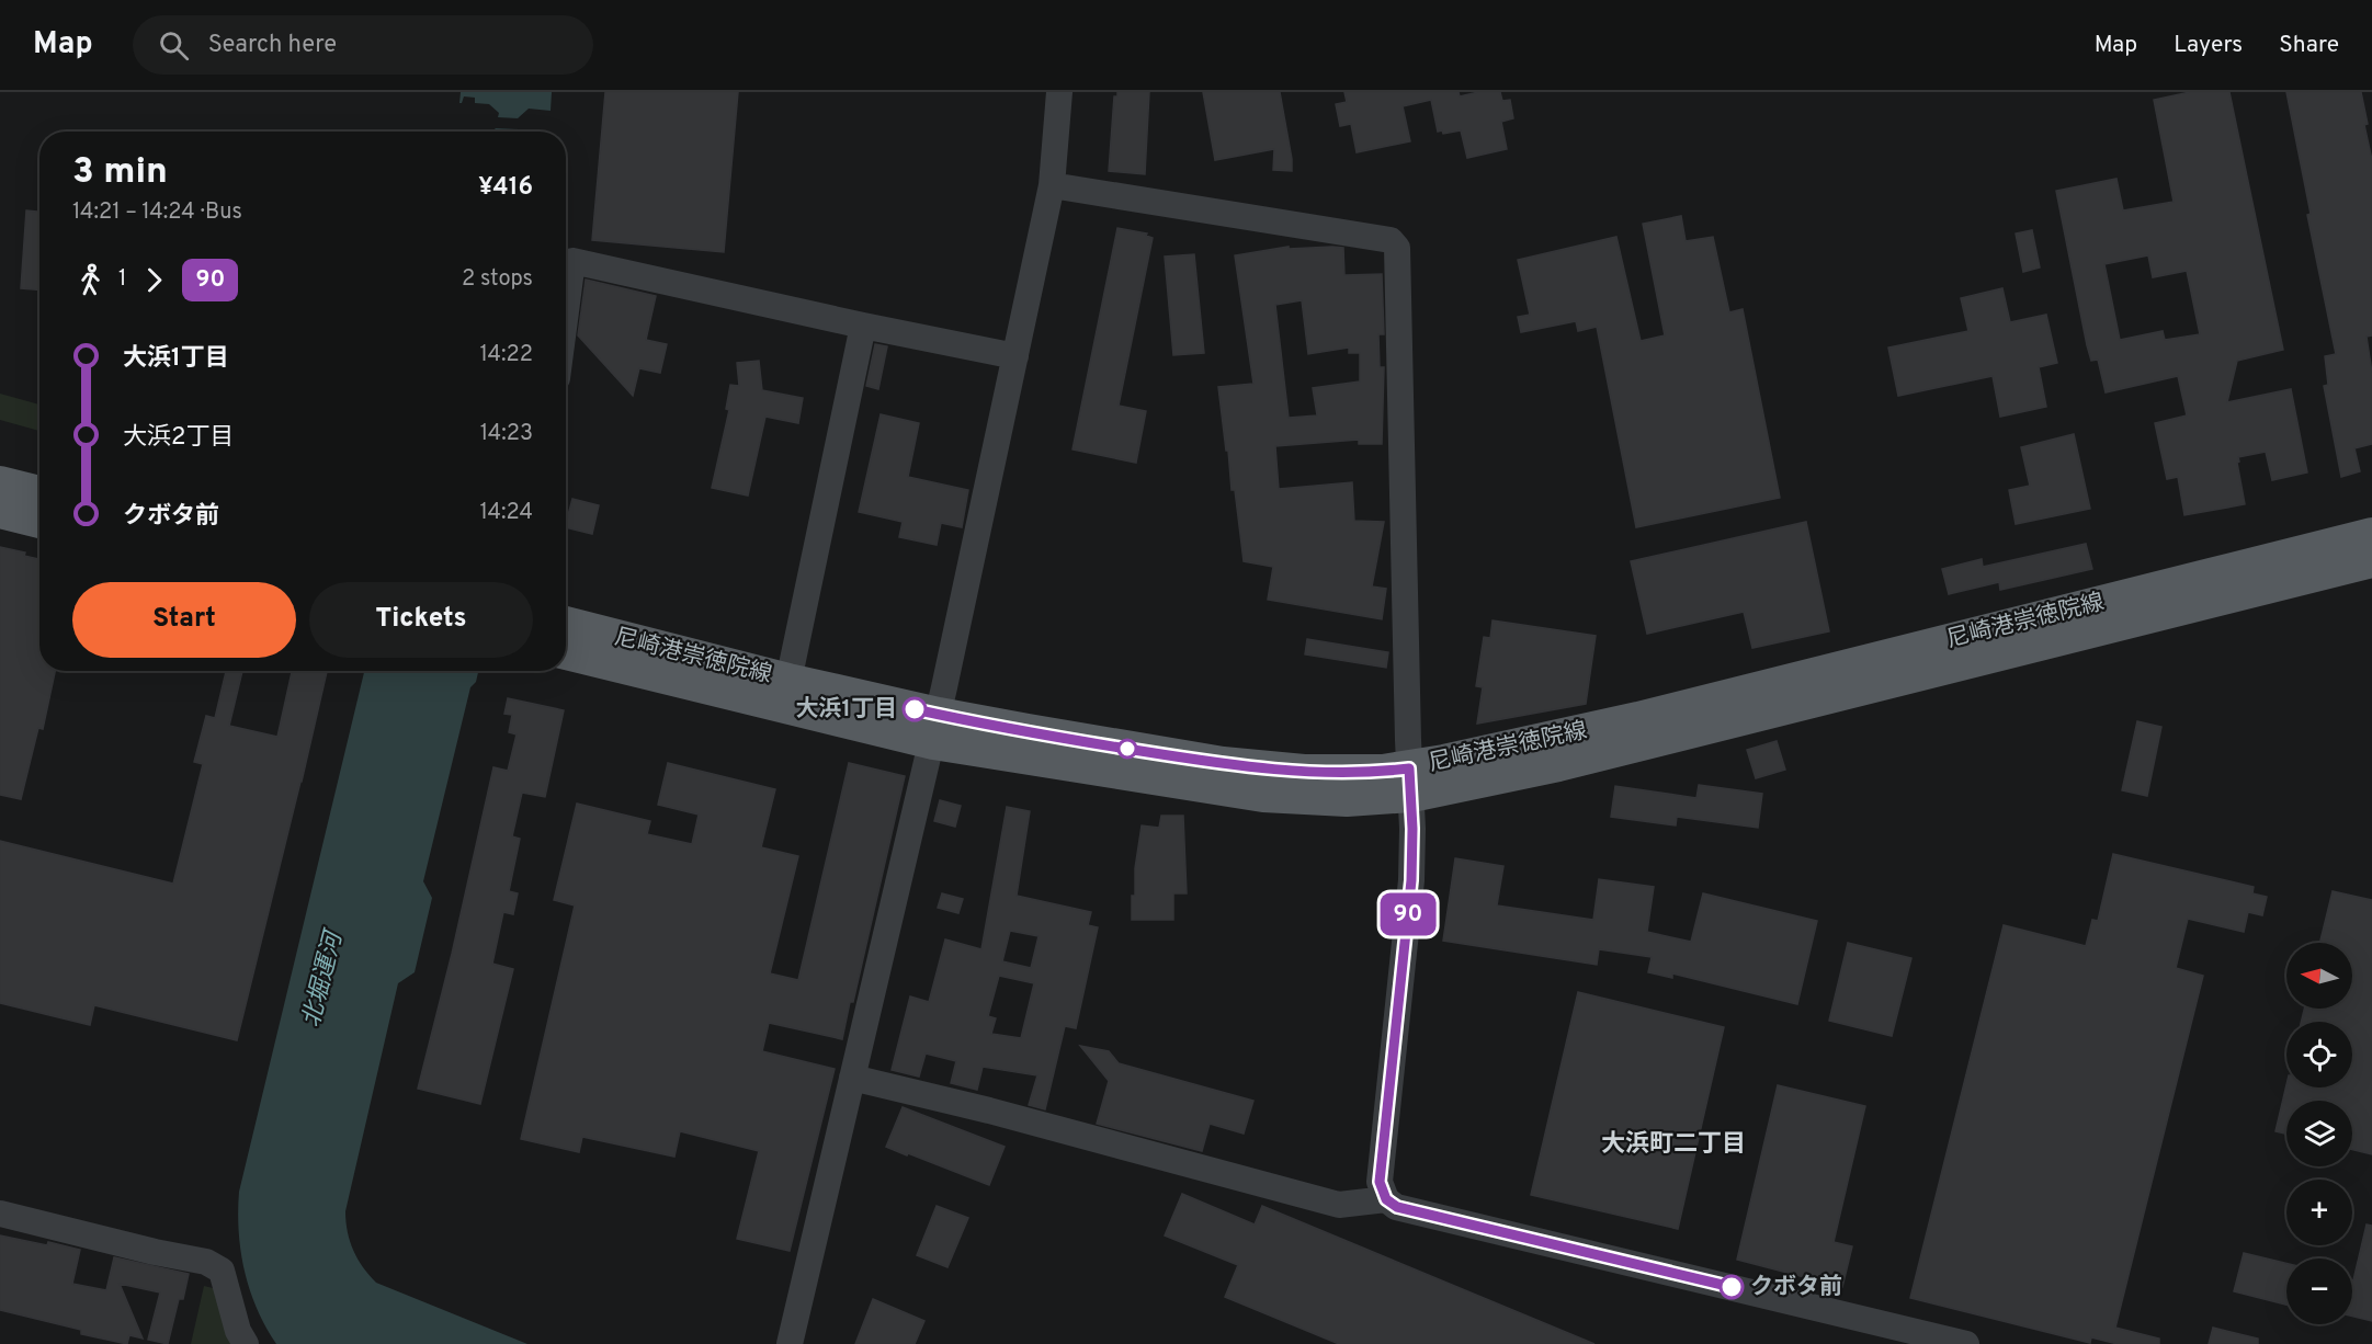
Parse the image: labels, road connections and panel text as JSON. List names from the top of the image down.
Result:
{
  "streets": {
    "main road": ["尼崎港崇徳院線"]
  },
  "districts": ["大浜町二丁目"],
  "water": ["北堀運河"],
  "places": ["大浜1丁目", "クボタ前"],
  "lines": ["bus line 90"],
  "north": "left",
  "page": {
    "header": "Map",
    "search": "Search here",
    "nav": ["Map", "Layers", "Share"],
    "on_map": "90",
    "heading": ["3 min", "14:21 – 14:24 · Bus", "¥416"],
    "legs": ["1", "90", "2 stops"],
    "list": [
      {
        "name": "大浜1丁目",
        "value": "14:22"
      },
      {
        "name": "大浜2丁目",
        "value": "14:23"
      },
      {
        "name": "クボタ前",
        "value": "14:24"
      }
    ],
    "buttons": ["Start", "Tickets"],
    "map_buttons": ["+", "−"]
  }
}
